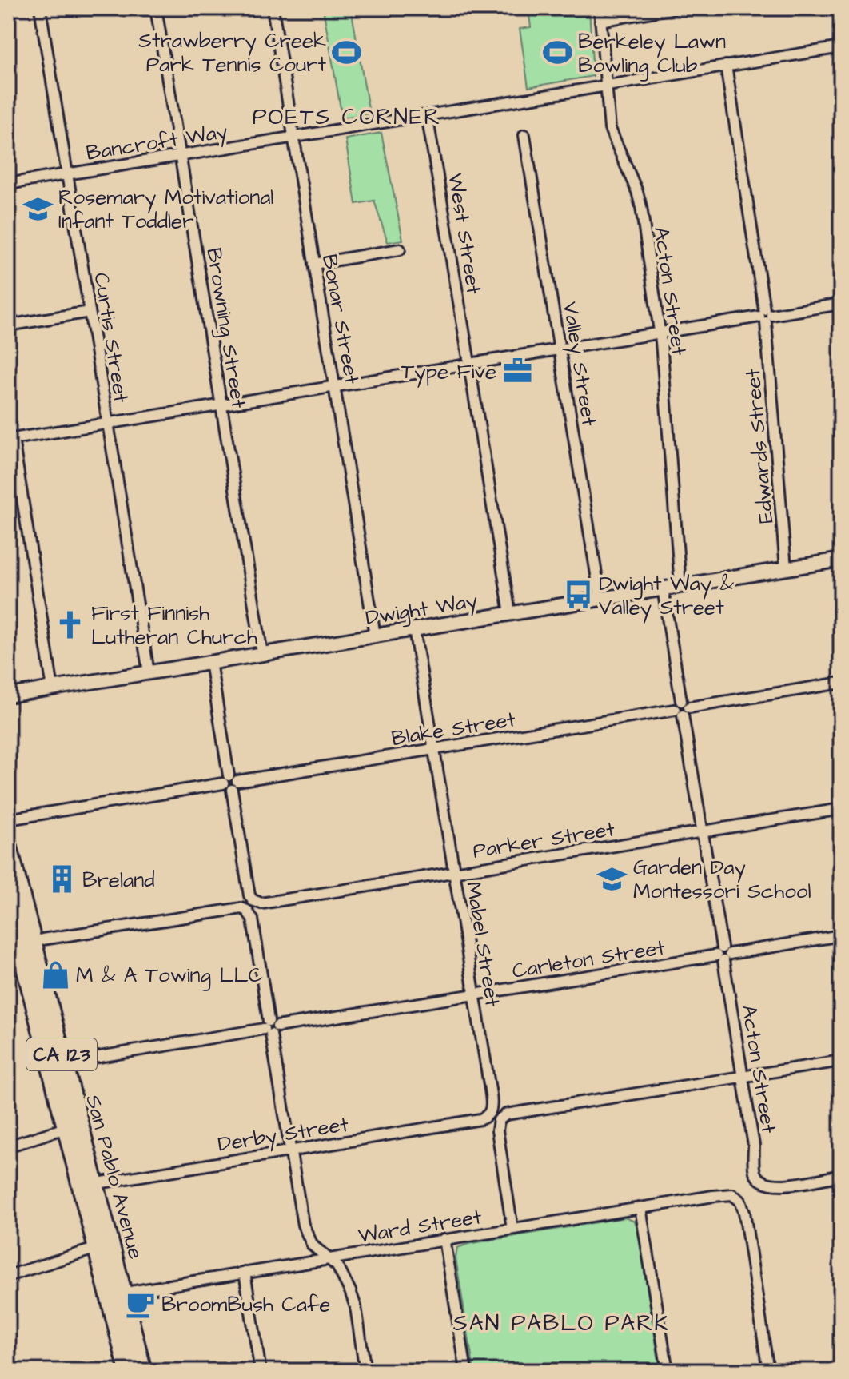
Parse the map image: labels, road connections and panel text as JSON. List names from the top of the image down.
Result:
{
  "streets": {
    "main road": ["CA 123", "San Pablo Avenue"],
    "street": [
      "Bancroft Way",
      "West Street",
      "Acton Street",
      "Bonar Street",
      "Browning Street",
      "Curtis Street",
      "Valley Street",
      "Edwards Street",
      "Dwight Way",
      "Blake Street",
      "Parker Street",
      "Mabel Street",
      "Carleton Street",
      "Derby Street",
      "Ward Street"
    ]
  },
  "crossings": [
    ["Bancroft Way", "West Street"],
    ["Bancroft Way", "Acton Street"],
    ["Bancroft Way", "Bonar Street"],
    ["Bancroft Way", "Browning Street"],
    ["Bancroft Way", "Curtis Street"],
    ["Bancroft Way", "Edwards Street"],
    ["West Street", "Dwight Way"],
    ["Acton Street", "Dwight Way"],
    ["Acton Street", "Blake Street"],
    ["Acton Street", "Parker Street"],
    ["Acton Street", "Carleton Street"],
    ["Bonar Street", "Dwight Way"],
    ["Browning Street", "Dwight Way"],
    ["Curtis Street", "Dwight Way"],
    ["Valley Street", "Dwight Way"],
    ["Edwards Street", "Dwight Way"],
    ["Dwight Way", "Mabel Street"],
    ["Blake Street", "Parker Street"],
    ["Blake Street", "Mabel Street"],
    ["Parker Street", "Mabel Street"],
    ["Mabel Street", "Carleton Street"],
    ["Mabel Street", "Derby Street"],
    ["Carleton Street", "San Pablo Avenue"],
    ["Derby Street", "San Pablo Avenue"],
    ["San Pablo Avenue", "Ward Street"]
  ],
  "districts": ["POETS CORNER", "SAN PABLO PARK"],
  "places": {
    "sports": ["Strawberry Creek Park Tennis Court", "Berkeley Lawn Bowling Club"],
    "school or university": ["Rosemary Motivational Infant Toddler", "Garden Day Montessori School"],
    "office": ["Type Five"],
    "bus stop": ["Dwight Way & Valley Street"],
    "church": ["First Finnish Lutheran Church"],
    "building": ["Breland"],
    "shop": ["M & A Towing LLC"],
    "cafe": ["BroomBush Cafe"]
  }
}
